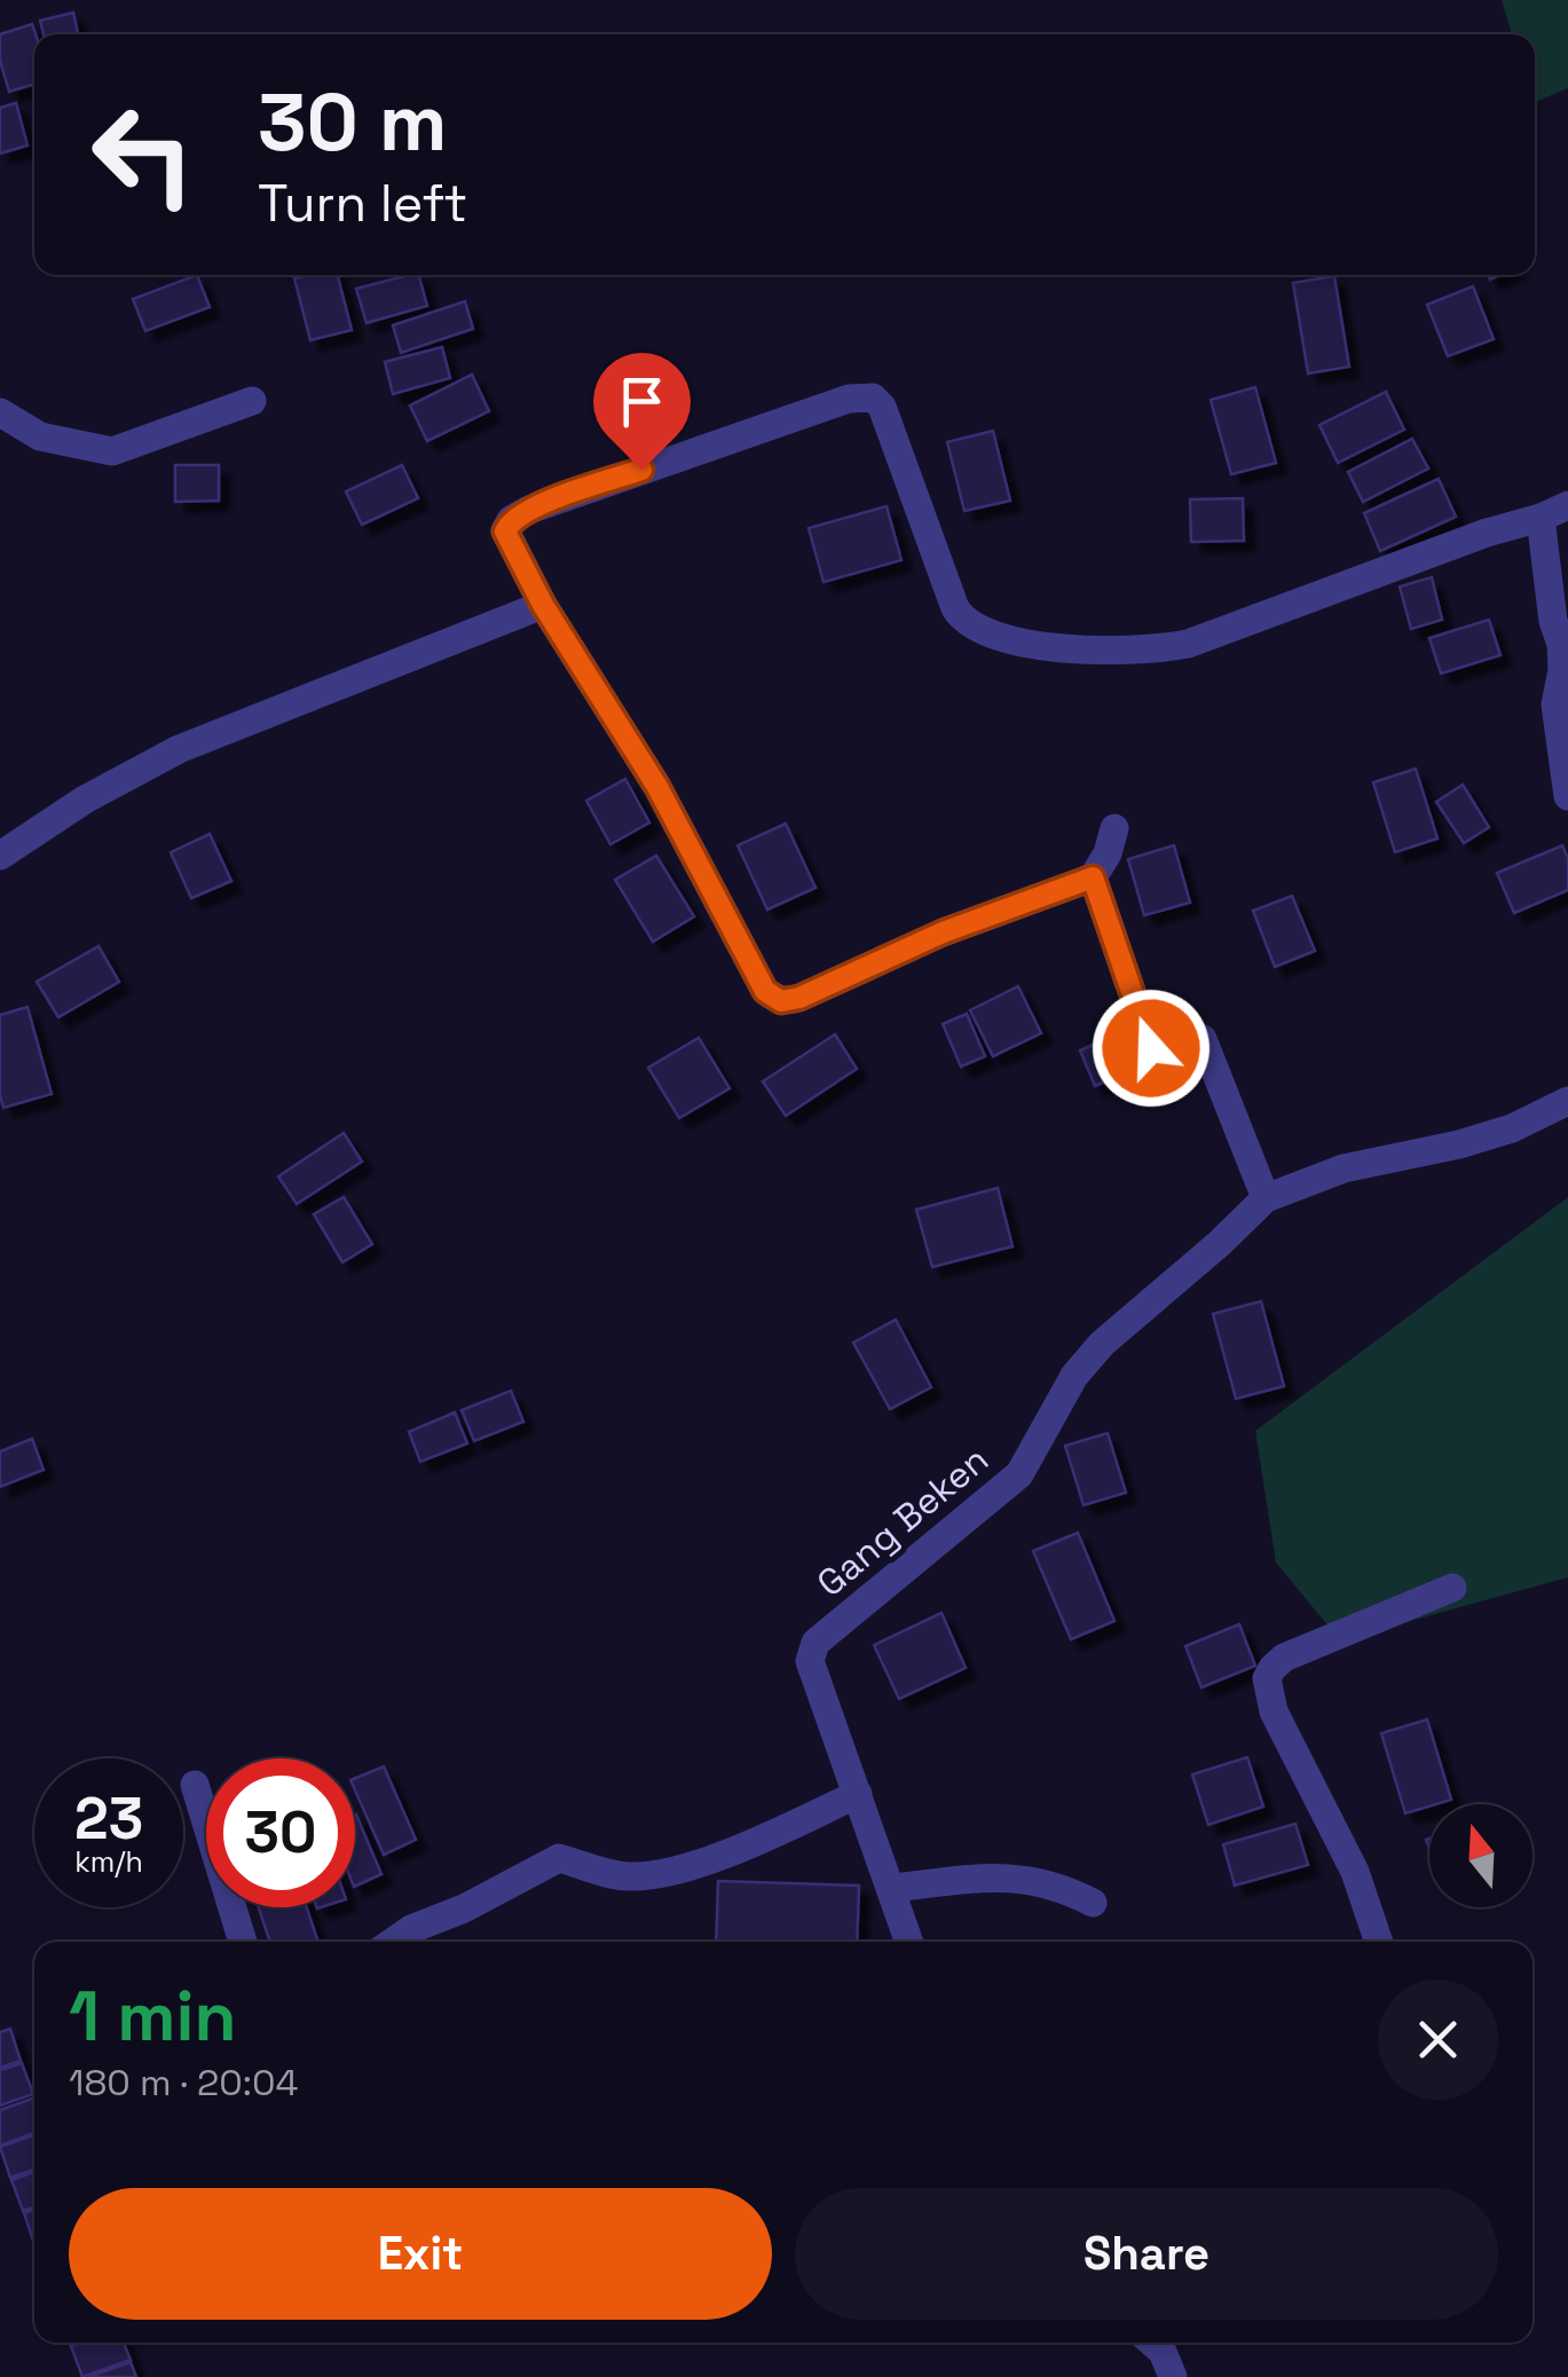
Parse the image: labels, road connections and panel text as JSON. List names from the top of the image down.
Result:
{
  "streets": {
    "street": ["Gang Beken"]
  },
  "north": "top",
  "page": {
    "turn": ["30 m", "Turn left"],
    "speed": "23 km/h",
    "limit": "30",
    "heading": ["1 min", "180 m · 20:04"],
    "buttons": ["Exit", "Share"]
  }
}
